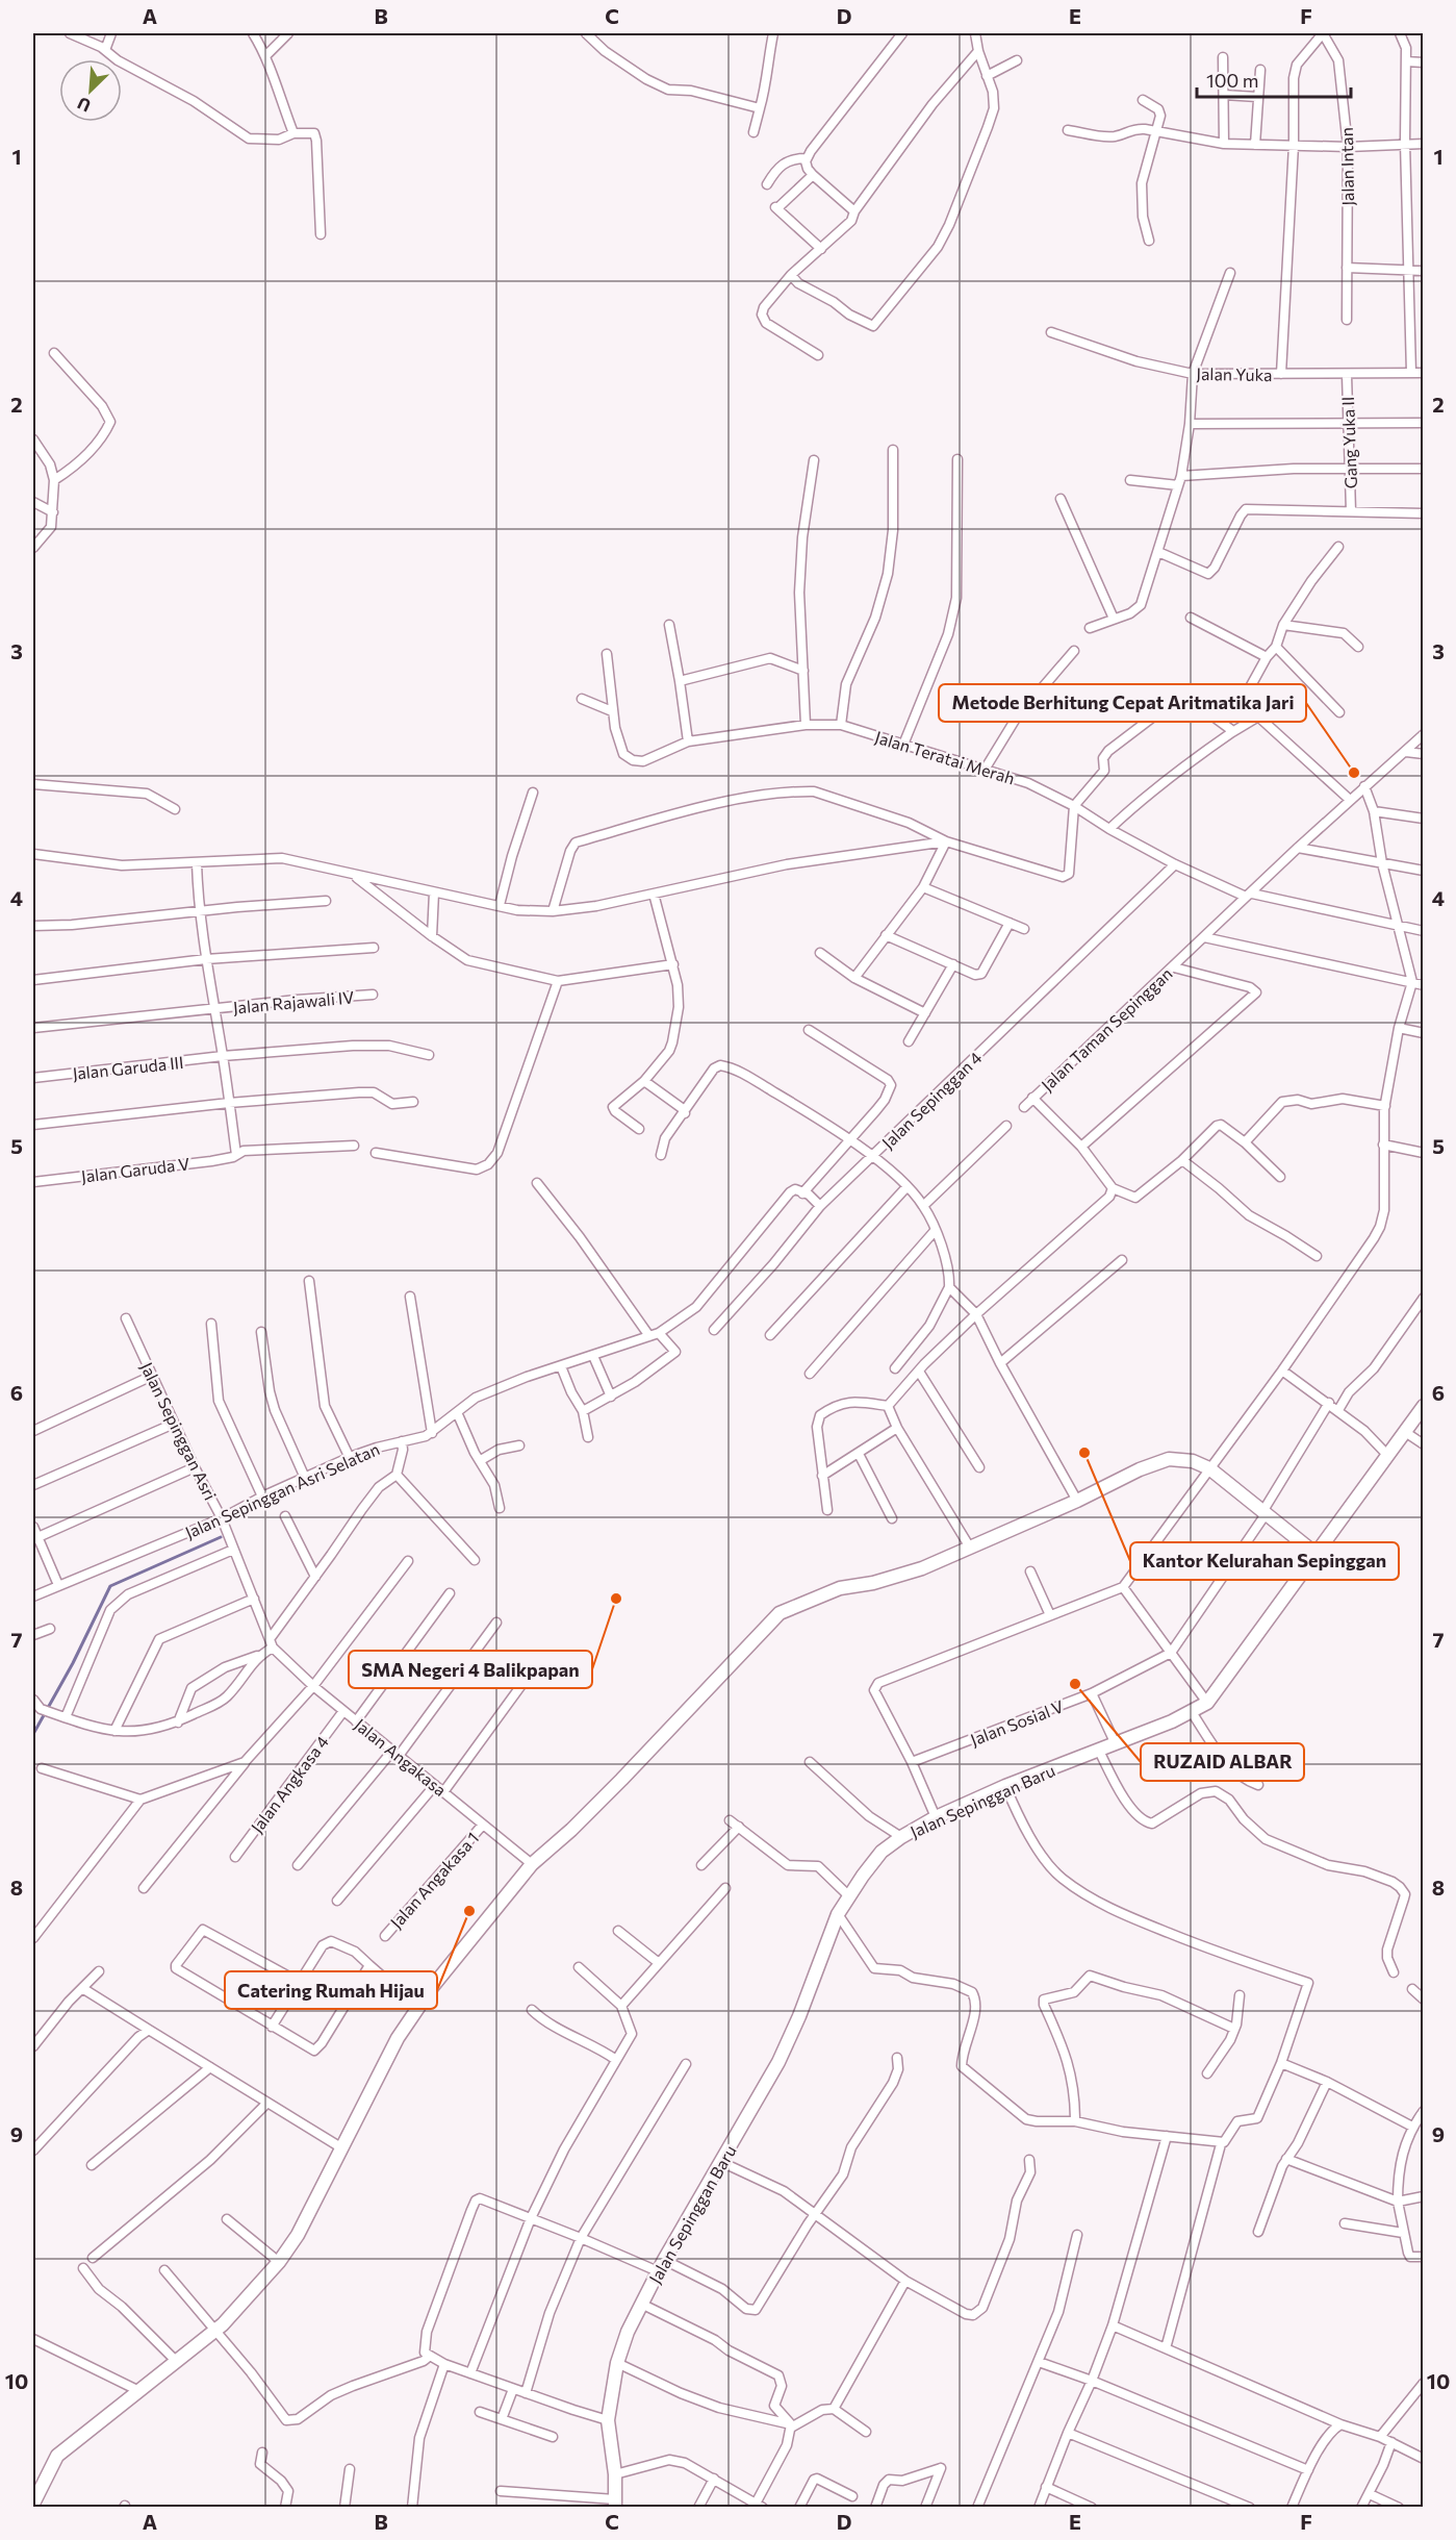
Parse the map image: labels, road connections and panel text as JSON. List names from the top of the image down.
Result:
{
  "streets": {
    "street": [
      "Jalan Intan",
      "Jalan Yuka",
      "Gang Yuka II",
      "Jalan Teratai Merah",
      "Jalan Rajawali IV",
      "Jalan Taman Sepinggan",
      "Jalan Garuda III",
      "Jalan Sepinggan 4",
      "Jalan Garuda V",
      "Jalan Sepinggan Asri",
      "Jalan Sepinggan Asri Selatan",
      "Jalan Sosial V",
      "Jalan Angakasa",
      "Jalan Angkasa 4",
      "Jalan Sepinggan Baru",
      "Jalan Angakasa 1"
    ]
  },
  "crossings": [
    ["Jalan Yuka", "Gang Yuka II"],
    ["Jalan Teratai Merah", "Jalan Taman Sepinggan"],
    ["Jalan Teratai Merah", "Jalan Sepinggan 4"],
    ["Jalan Sepinggan Asri", "Jalan Sepinggan Asri Selatan"],
    ["Jalan Sepinggan Asri", "Jalan Angakasa"],
    ["Jalan Angakasa", "Jalan Angkasa 4"],
    ["Jalan Angakasa", "Jalan Angakasa 1"]
  ],
  "places": [
    "Metode Berhitung Cepat Aritmatika Jari",
    "Kantor Kelurahan Sepinggan",
    "SMA Negeri 4 Balikpapan",
    "RUZAID ALBAR",
    "Catering Rumah Hijau"
  ],
  "scale_bar": "100 m",
  "north": "bottom left",
  "grid": {
    "columns": [
      "A",
      "B",
      "C",
      "D",
      "E",
      "F"
    ],
    "rows": [
      "1",
      "2",
      "3",
      "4",
      "5",
      "6",
      "7",
      "8",
      "9",
      "10"
    ]
  }
}
